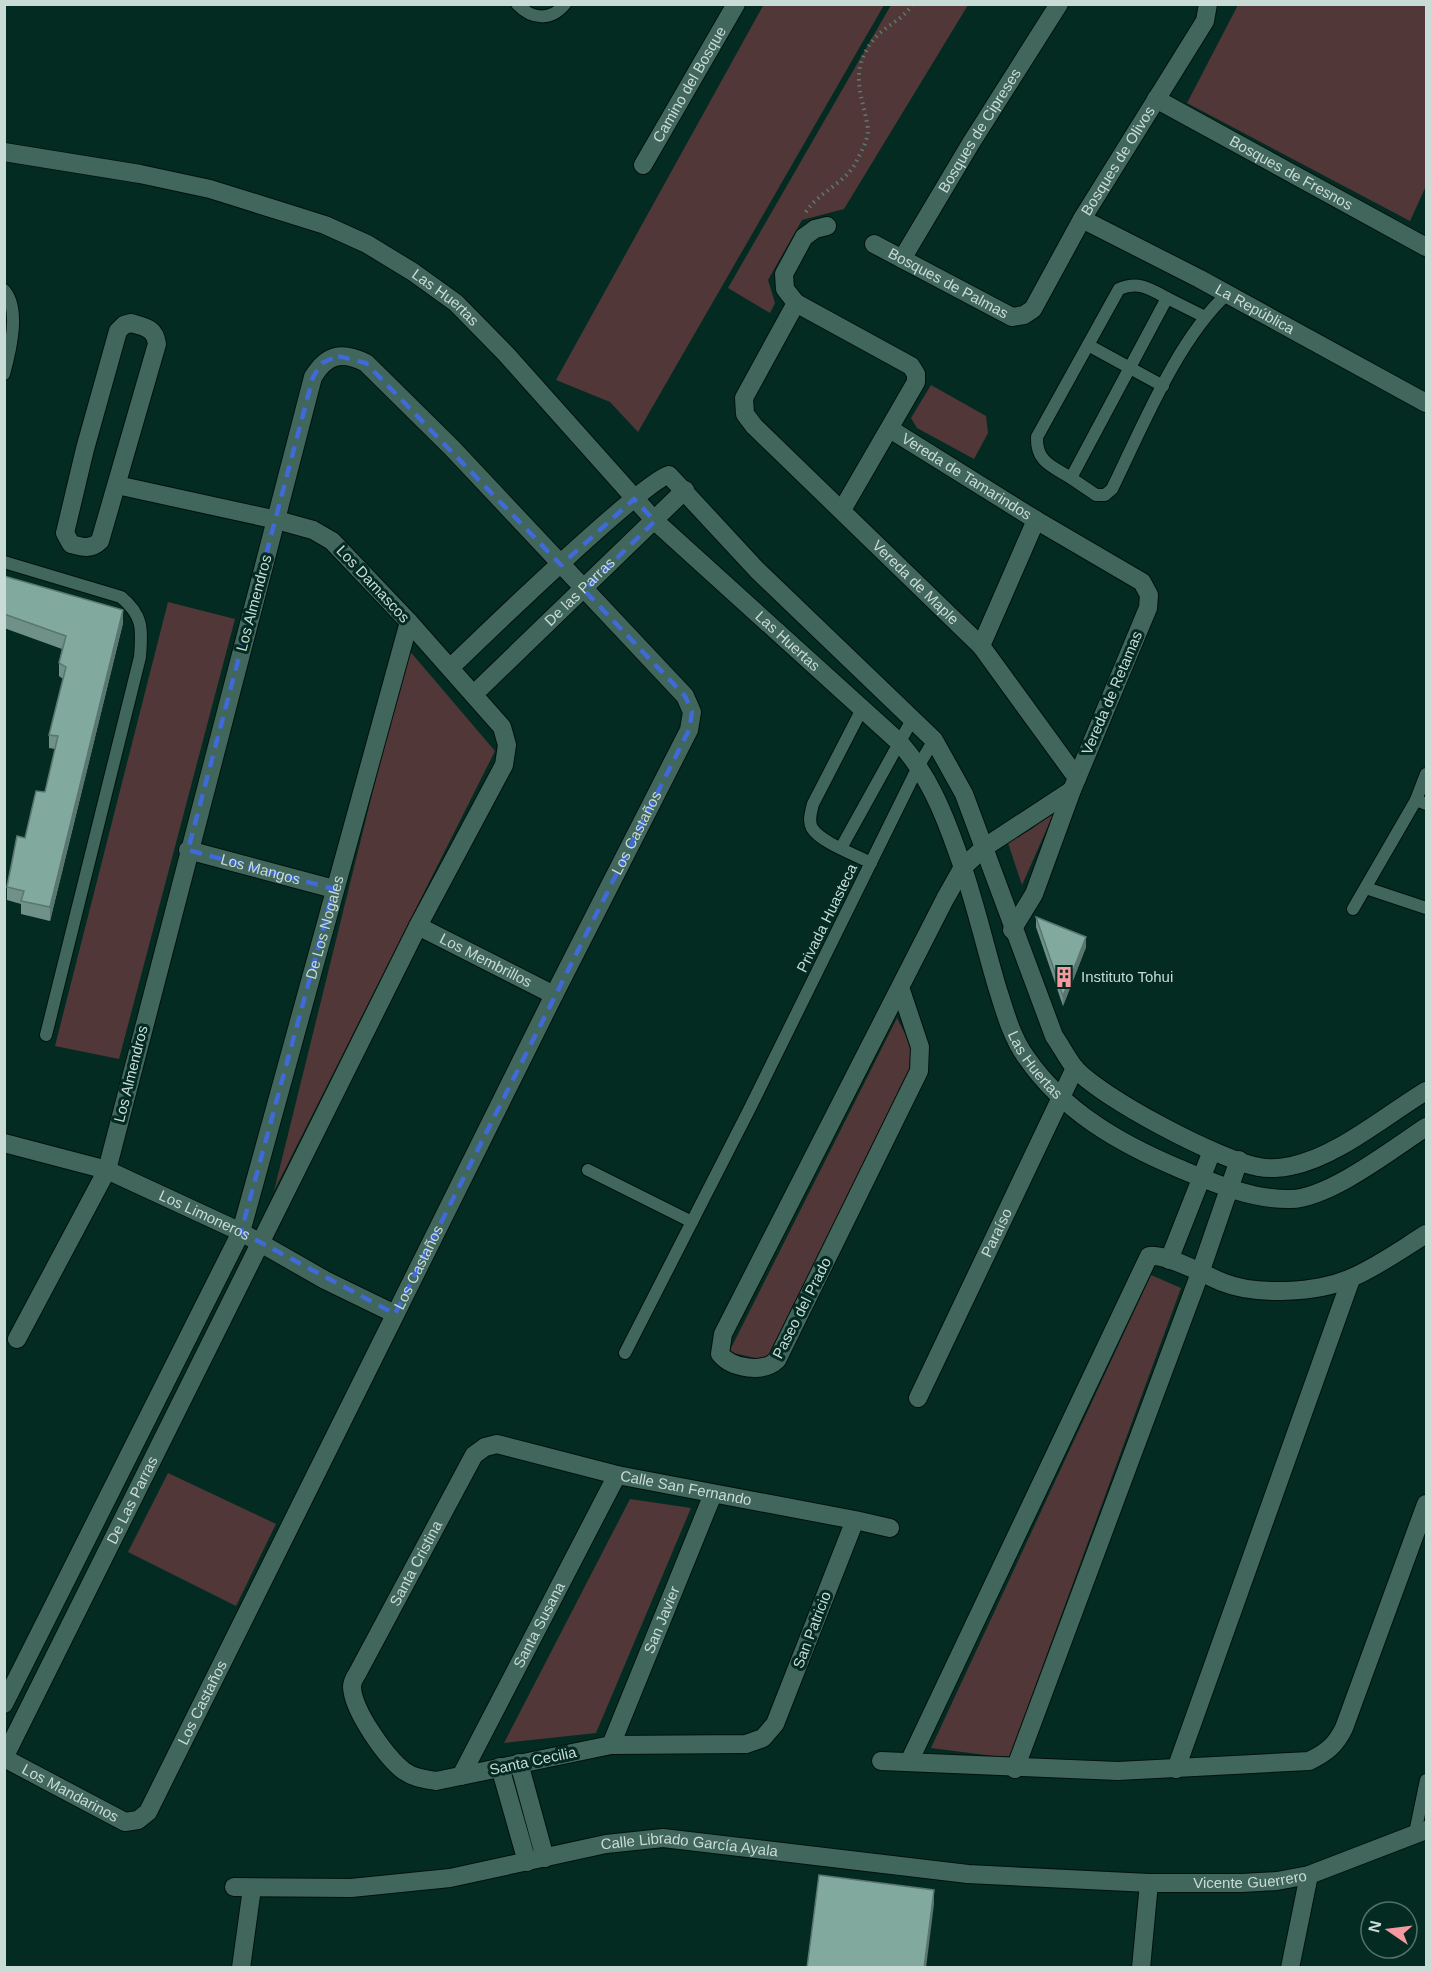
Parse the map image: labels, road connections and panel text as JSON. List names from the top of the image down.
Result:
{
  "streets": {
    "street": [
      "Camino del Bosque",
      "Bosques de Cipreses",
      "Bosques de Olivos",
      "Bosques de Fresnos",
      "Bosques de Palmas",
      "Las Huertas",
      "La República",
      "Vereda de Tamarindos",
      "Vereda de Maple",
      "Los Damascos",
      "De las Parras",
      "Los Almendros",
      "Vereda de Retamas",
      "Los Castaños",
      "Los Mangos",
      "De Los Nogales",
      "Los Membrillos",
      "Los Limoneros",
      "Paraíso",
      "Paseo del Prado",
      "Calle San Fernando",
      "De Las Parras",
      "Santa Cristina",
      "San Javier",
      "Santa Susana",
      "San Patricio",
      "Santa Cecilia",
      "Los Mandarinos",
      "Calle Librado García Ayala",
      "Vicente Guerrero"
    ],
    "lane": ["Privada Huasteca"]
  },
  "crossings": [
    ["Bosques de Cipreses", "Bosques de Palmas"],
    ["Bosques de Olivos", "Bosques de Fresnos"],
    ["Bosques de Olivos", "Bosques de Palmas"],
    ["Bosques de Olivos", "La República"],
    ["Las Huertas", "De las Parras"],
    ["Las Huertas", "Vereda de Retamas"],
    ["Las Huertas", "Privada Huasteca"],
    ["Las Huertas", "Paraíso"],
    ["Las Huertas", "Paseo del Prado"],
    ["Vereda de Tamarindos", "Vereda de Maple"],
    ["Vereda de Tamarindos", "Vereda de Retamas"],
    ["Vereda de Maple", "Vereda de Retamas"],
    ["Los Damascos", "De las Parras"],
    ["Los Damascos", "Los Almendros"],
    ["Los Damascos", "De Los Nogales"],
    ["Los Damascos", "Los Membrillos"],
    ["De las Parras", "Los Almendros"],
    ["Los Almendros", "Los Castaños"],
    ["Los Almendros", "Los Mangos"],
    ["Los Almendros", "Los Limoneros"],
    ["Los Castaños", "Los Membrillos"],
    ["Los Castaños", "Los Limoneros"],
    ["Los Castaños", "Los Mandarinos"],
    ["Los Mangos", "De Los Nogales"],
    ["De Los Nogales", "Los Limoneros"],
    ["De Los Nogales", "De Las Parras"],
    ["Los Limoneros", "De Las Parras"],
    ["Calle San Fernando", "Santa Cristina"],
    ["Calle San Fernando", "San Javier"],
    ["Calle San Fernando", "Santa Susana"],
    ["Calle San Fernando", "San Patricio"],
    ["De Las Parras", "Los Mandarinos"],
    ["Santa Cristina", "Santa Cecilia"],
    ["San Javier", "Santa Cecilia"],
    ["Santa Susana", "Santa Cecilia"],
    ["San Patricio", "Santa Cecilia"],
    ["Calle Librado García Ayala", "Vicente Guerrero"]
  ],
  "places": {
    "building": ["Instituto Tohui"]
  },
  "north": "left"
}
